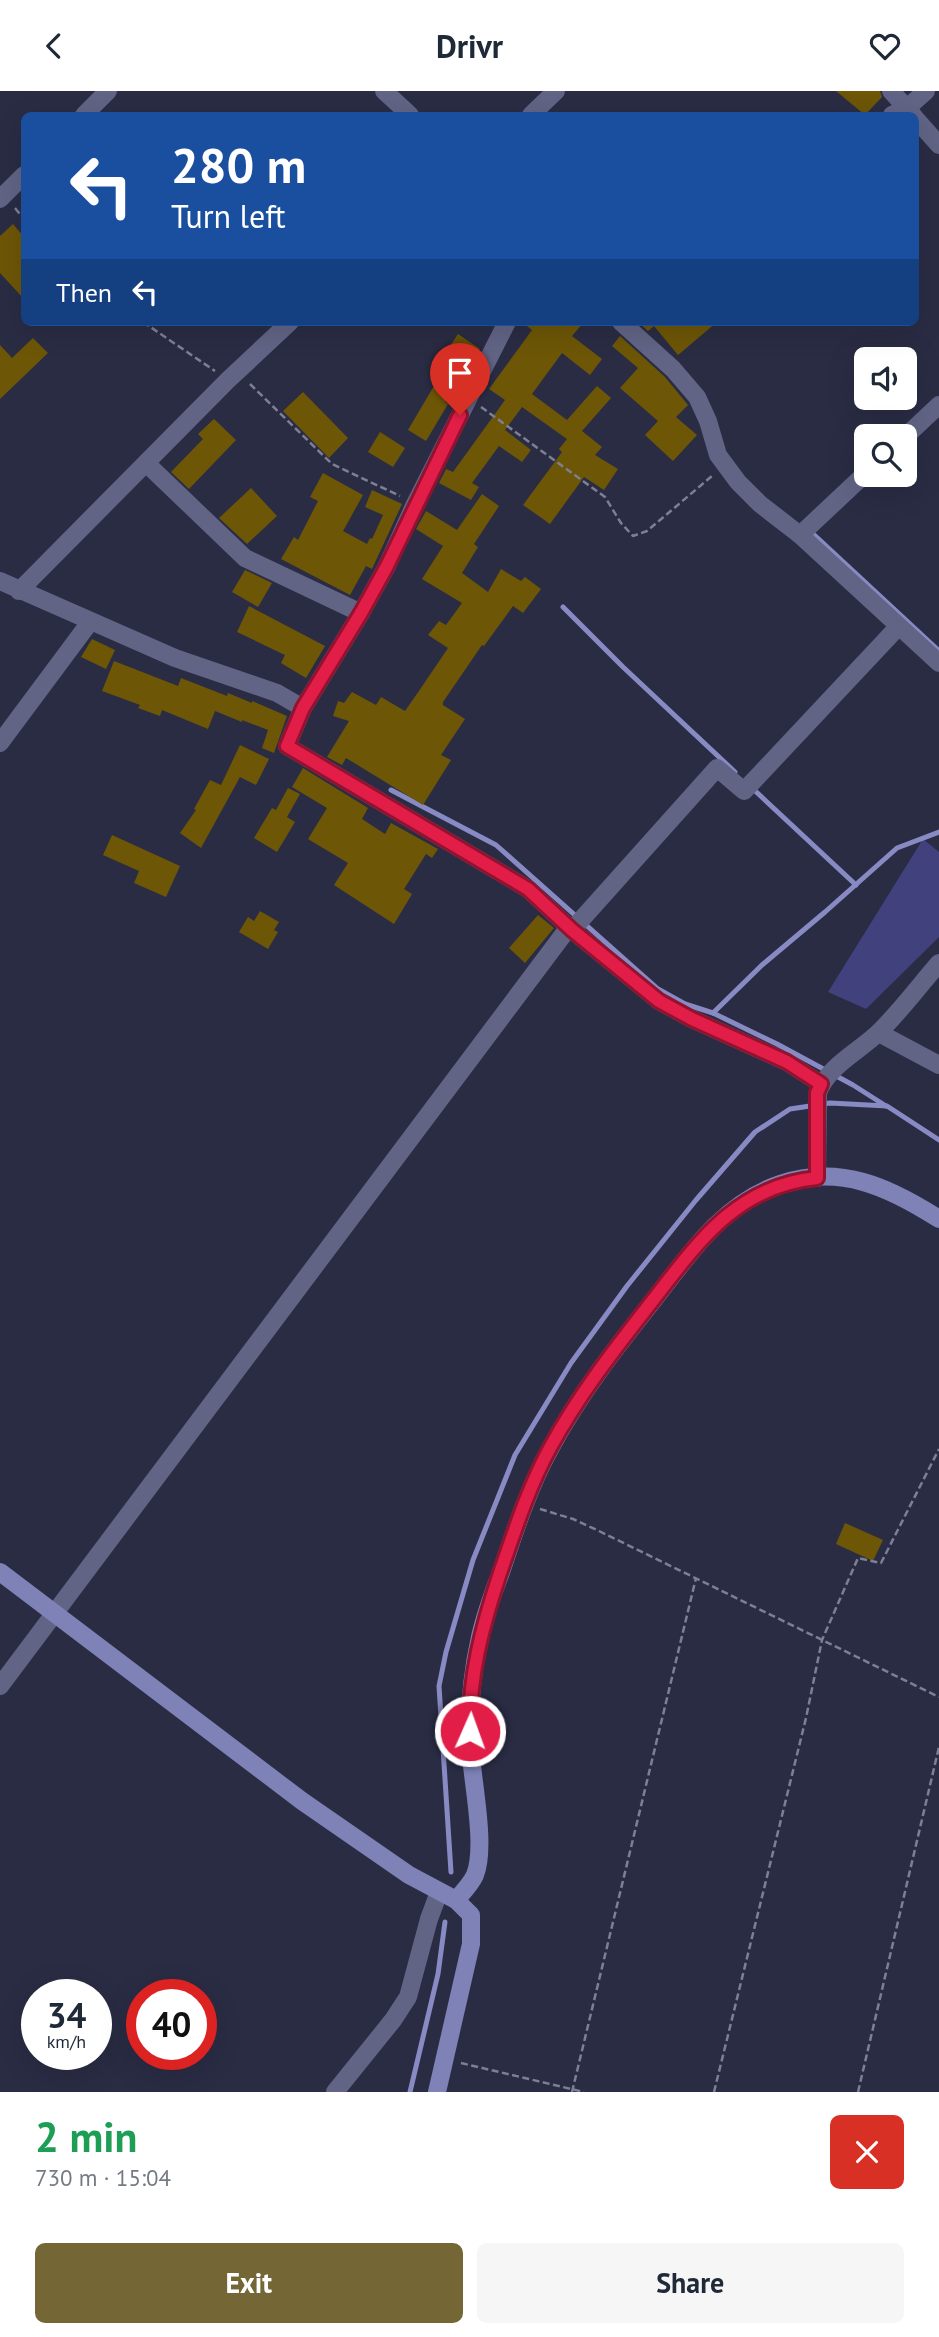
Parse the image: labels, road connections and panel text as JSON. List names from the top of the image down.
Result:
{
  "page": {
    "header": "Drivr",
    "turn": ["280 m", "Turn left"],
    "then": "Then",
    "speed": "34 km/h",
    "limit": "40",
    "heading": ["2 min", "730 m · 15:04"],
    "buttons": ["Exit", "Share"]
  }
}
